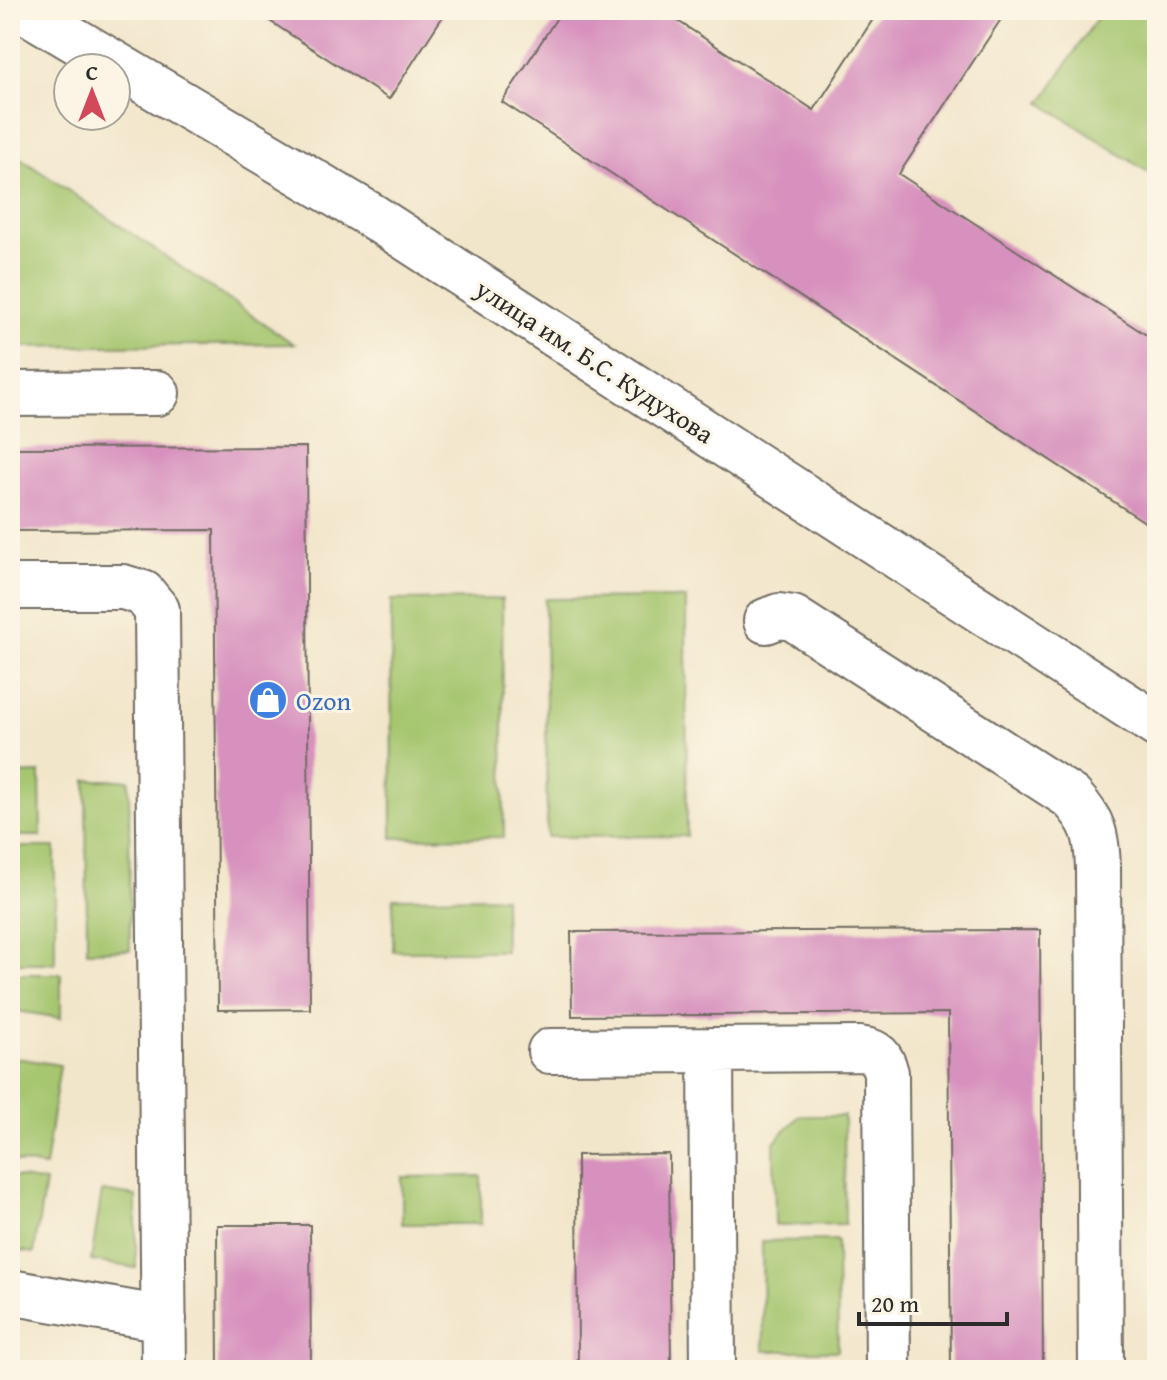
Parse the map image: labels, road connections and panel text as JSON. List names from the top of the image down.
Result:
{
  "streets": {
    "street": ["улица им. Б.С. Кудухова"]
  },
  "places": {
    "shop": ["Ozon"]
  },
  "scale_bar": "20 m",
  "north": "top"
}
